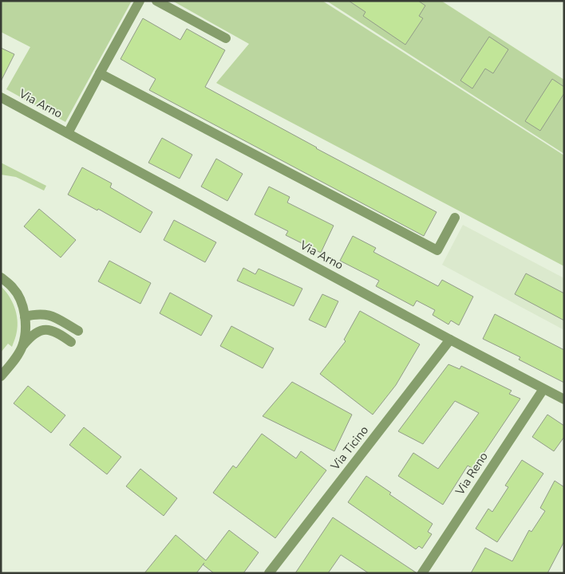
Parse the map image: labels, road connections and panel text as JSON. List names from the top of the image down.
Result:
{
  "streets": {
    "street": ["Via Arno", "Via Ticino", "Via Reno"]
  },
  "crossings": [
    ["Via Arno", "Via Ticino"],
    ["Via Arno", "Via Reno"]
  ]
}
